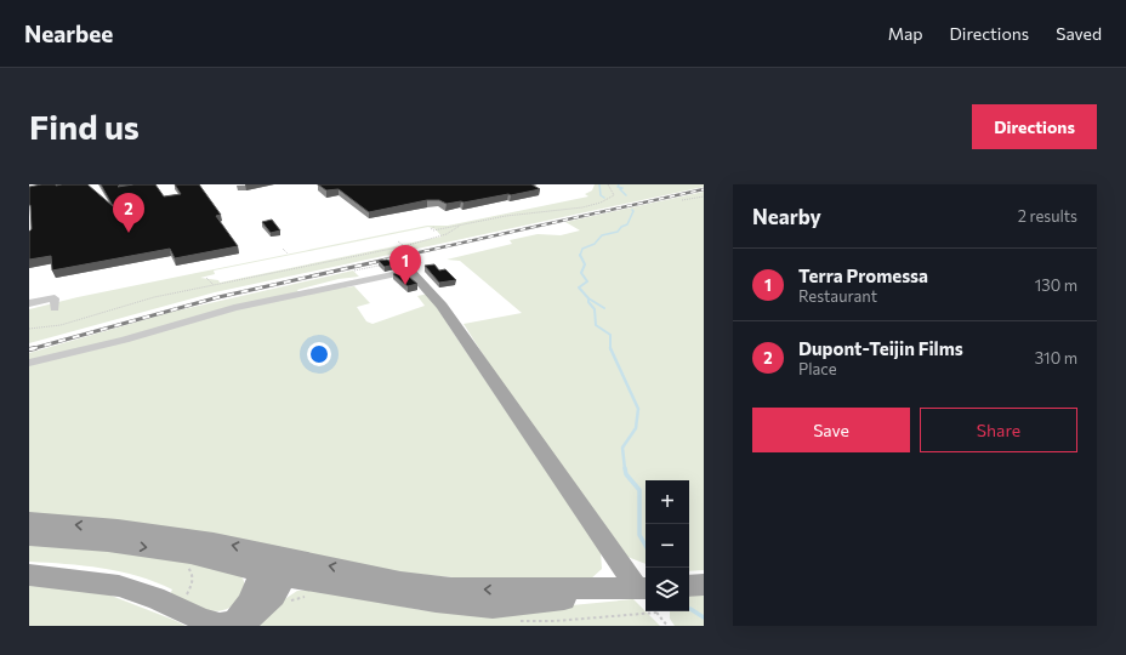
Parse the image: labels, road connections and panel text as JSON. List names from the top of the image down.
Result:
{
  "page": {
    "header": "Nearbee",
    "nav": ["Map", "Directions", "Saved"],
    "buttons": [
      "Directions",
      ["Save", "Share"]
    ],
    "title": "Find us",
    "heading": ["Nearby", "2 results"],
    "pins": ["2", "1"],
    "list": [
      {
        "mark": "1",
        "name": "Terra Promessa",
        "note": "Restaurant",
        "value": "130 m"
      },
      {
        "mark": "2",
        "name": "Dupont-Teijin Films",
        "note": "Place",
        "value": "310 m"
      }
    ],
    "map_buttons": ["+", "−"]
  }
}
